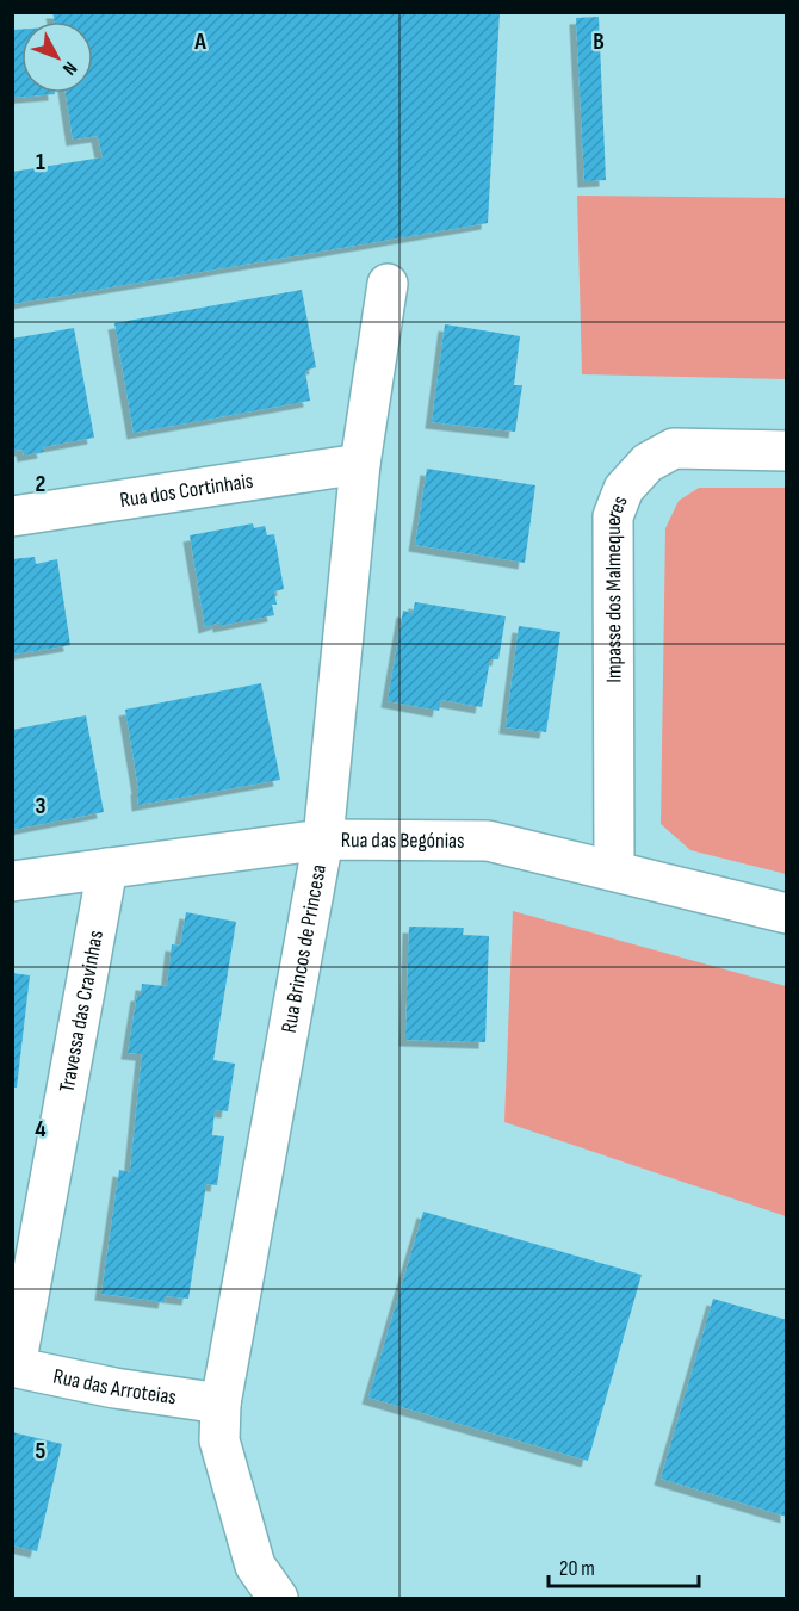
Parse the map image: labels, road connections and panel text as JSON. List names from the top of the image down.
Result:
{
  "streets": {
    "street": [
      "Rua dos Cortinhais",
      "Impasse dos Malmequeres",
      "Rua das Begónias",
      "Rua Brincos de Princesa",
      "Travessa das Cravinhas",
      "Rua das Arroteias"
    ]
  },
  "crossings": [
    ["Rua dos Cortinhais", "Rua Brincos de Princesa"],
    ["Impasse dos Malmequeres", "Rua das Begónias"],
    ["Rua das Begónias", "Rua Brincos de Princesa"],
    ["Rua das Begónias", "Travessa das Cravinhas"],
    ["Rua Brincos de Princesa", "Rua das Arroteias"],
    ["Travessa das Cravinhas", "Rua das Arroteias"]
  ],
  "scale_bar": "20 m",
  "north": "bottom right",
  "grid": {
    "columns": ["A", "B"],
    "rows": [
      "1",
      "2",
      "3",
      "4",
      "5"
    ]
  }
}
